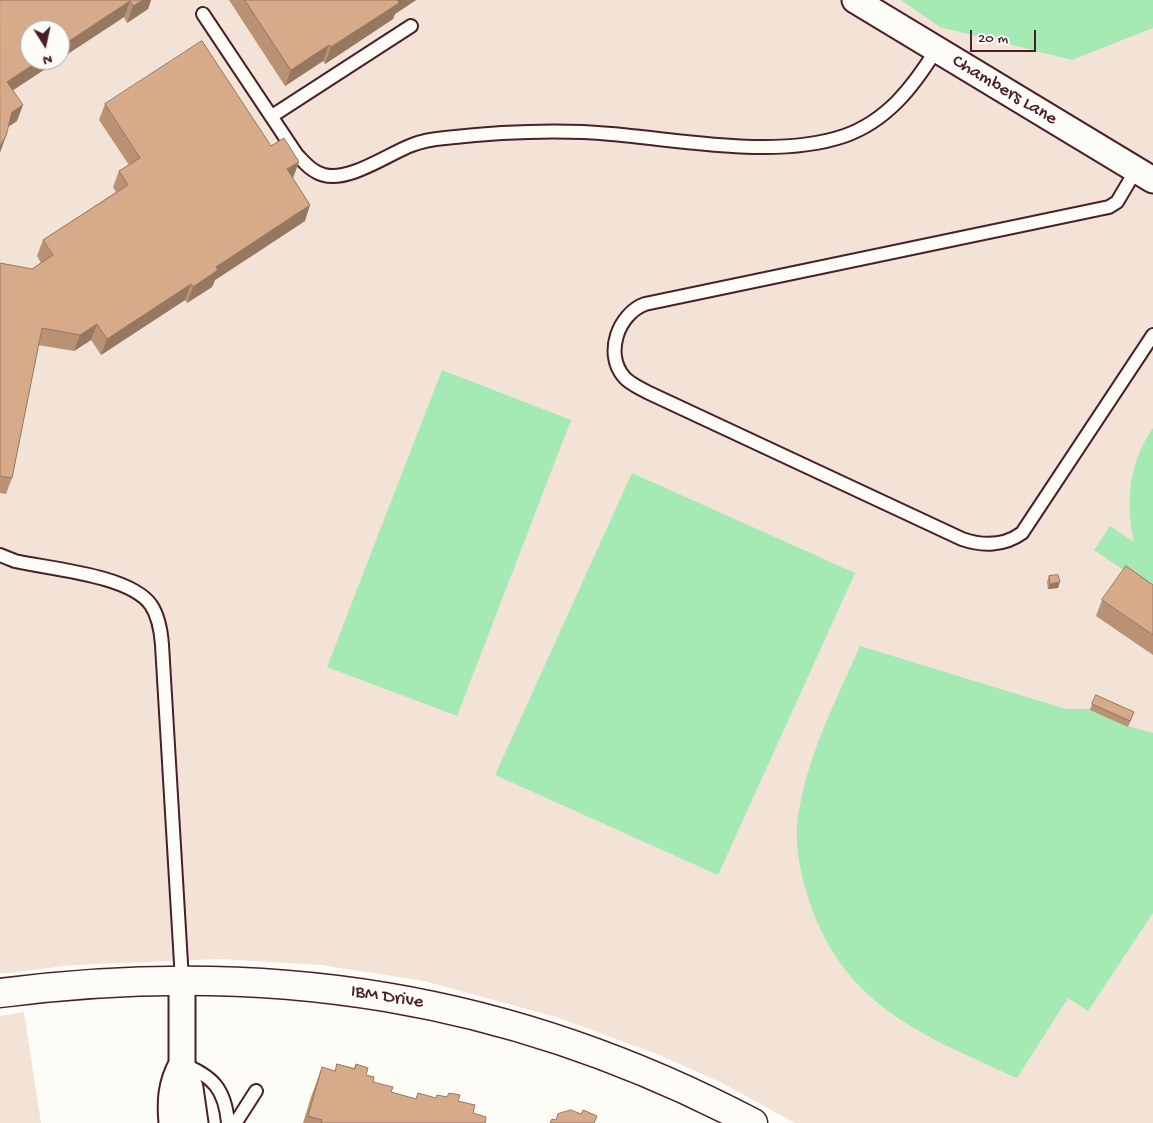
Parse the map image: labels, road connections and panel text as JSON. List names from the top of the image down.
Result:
{
  "streets": {
    "street": ["Chambers Lane", "IBM Drive"]
  },
  "scale_bar": "20 m",
  "north": "bottom"
}
